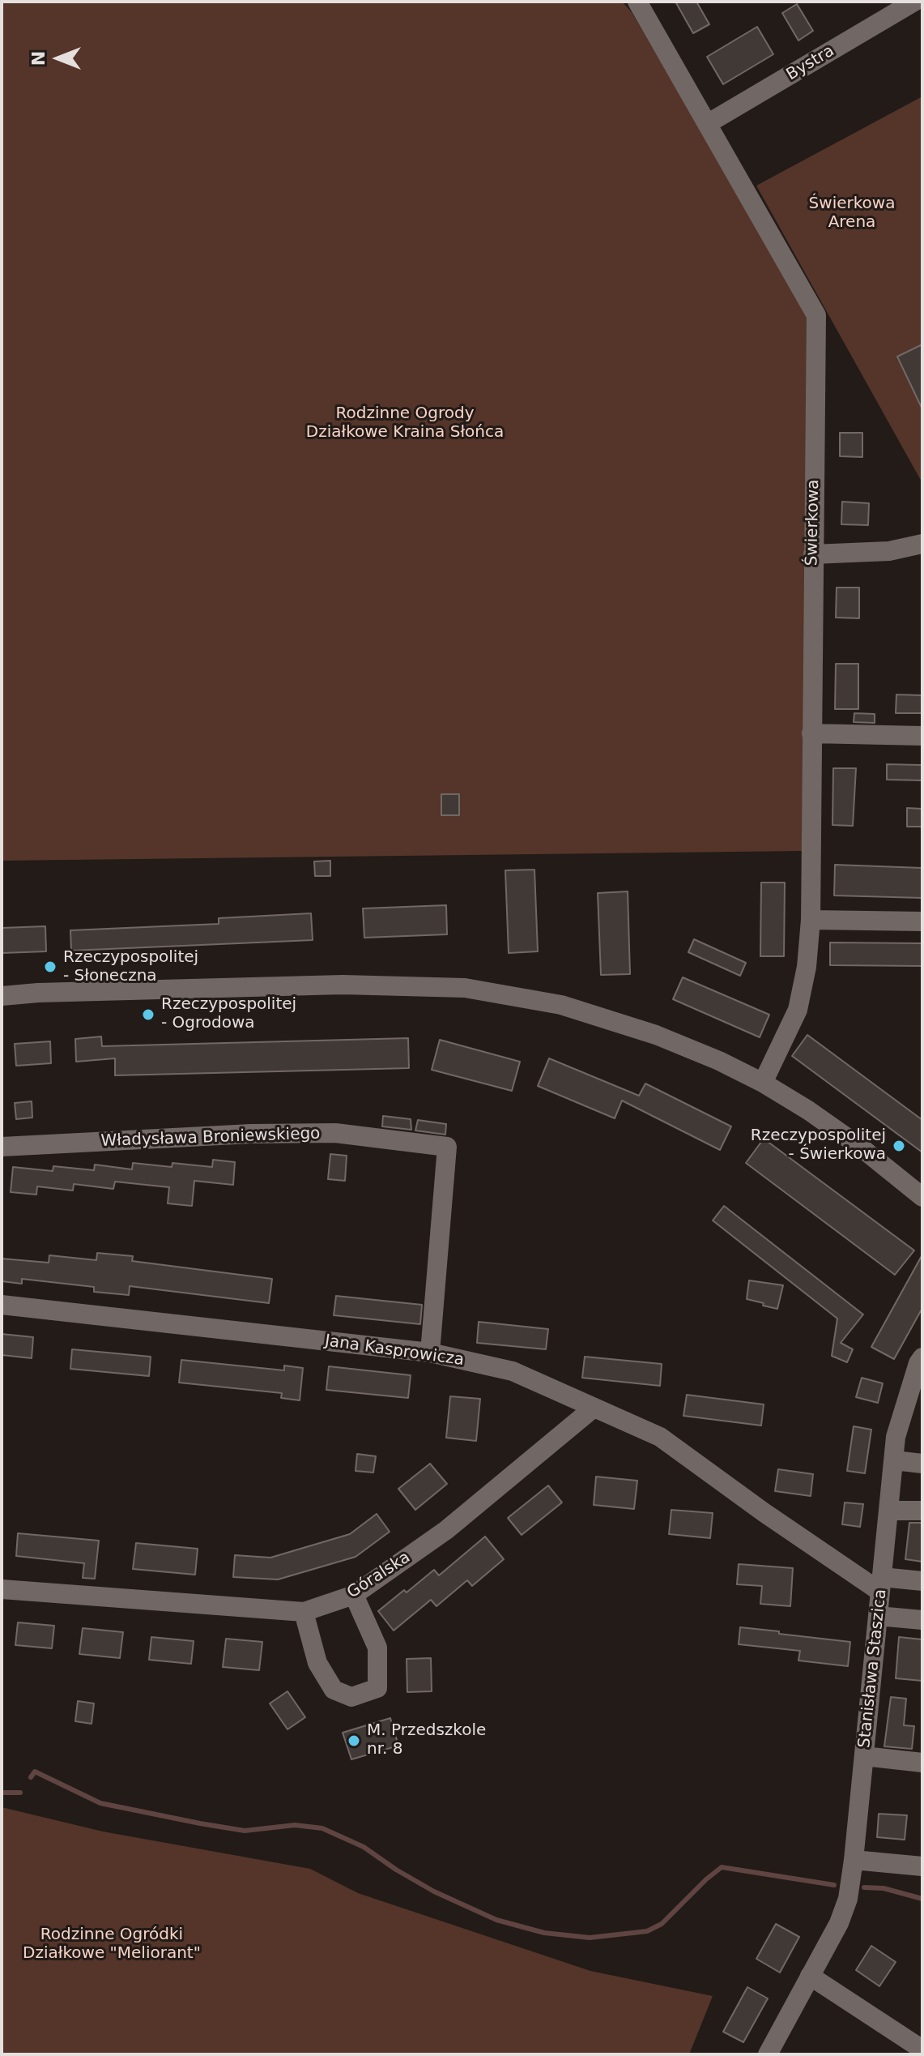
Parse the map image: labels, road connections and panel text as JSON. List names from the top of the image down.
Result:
{
  "streets": {
    "street": [
      "Bystra",
      "Świerkowa",
      "Władysława Broniewskiego",
      "Jana Kasprowicza",
      "Góralska",
      "Stanisława Staszica"
    ]
  },
  "crossings": [
    ["Bystra", "Świerkowa"],
    ["Władysława Broniewskiego", "Jana Kasprowicza"],
    ["Jana Kasprowicza", "Góralska"],
    ["Jana Kasprowicza", "Stanisława Staszica"]
  ],
  "parks": ["Świerkowa Arena", "Rodzinne Ogrody Działkowe Kraina Słońca", "Rodzinne Ogródki Działkowe \"Meliorant\""],
  "places": [
    "Rzeczypospolitej - Słoneczna",
    "Rzeczypospolitej - Ogrodowa",
    "Rzeczypospolitej - Świerkowa",
    "M. Przedszkole nr. 8"
  ],
  "north": "left"
}
